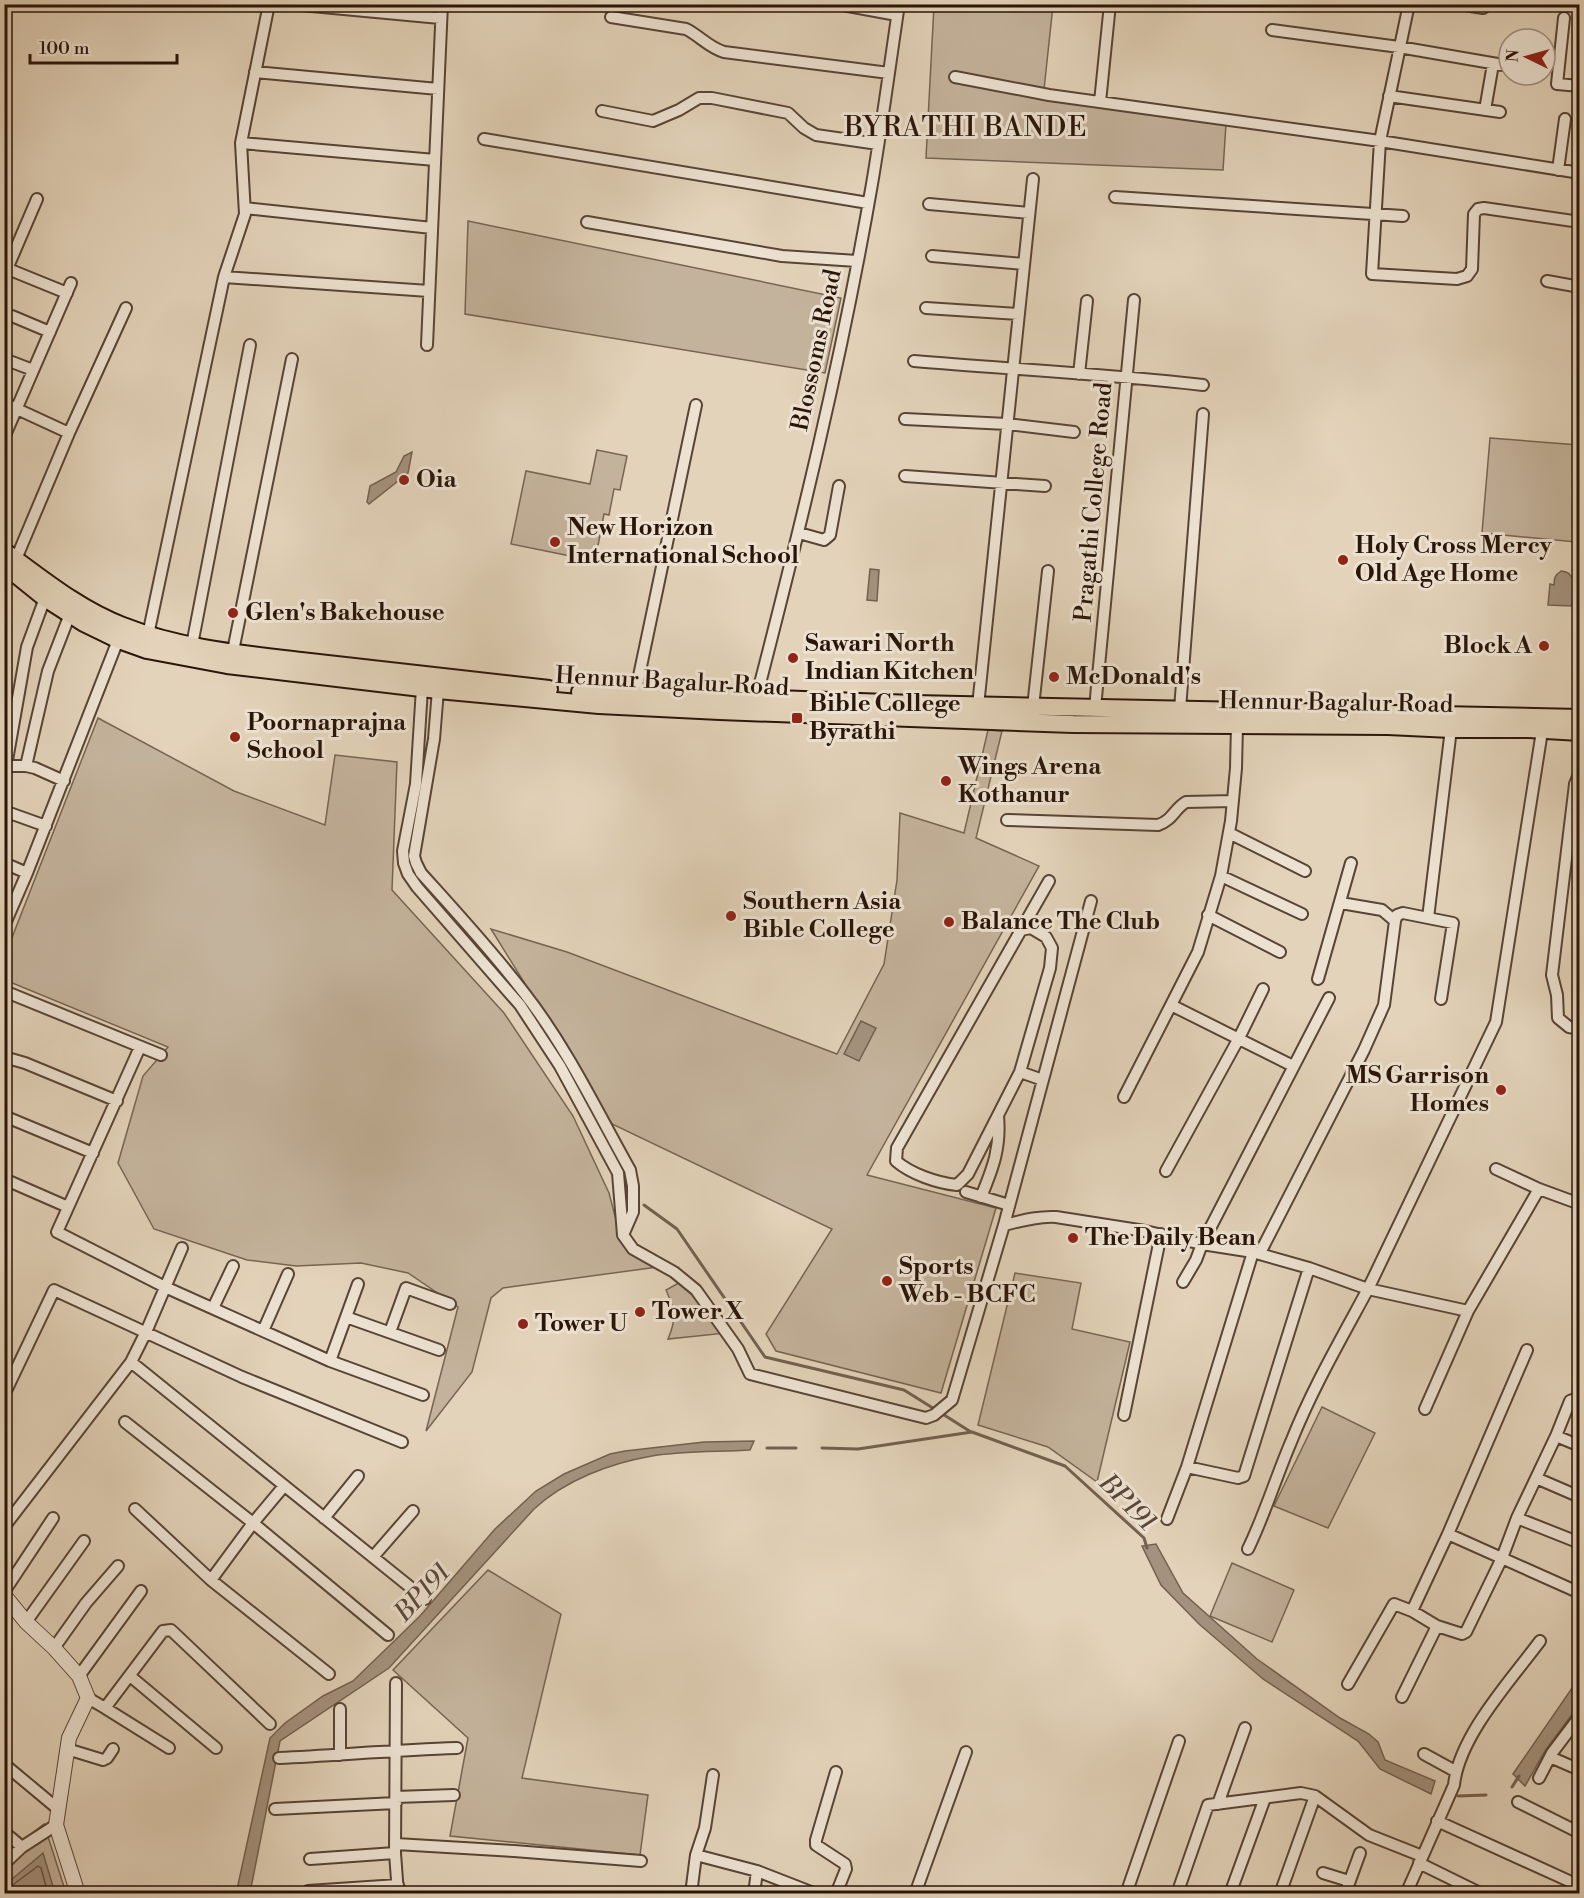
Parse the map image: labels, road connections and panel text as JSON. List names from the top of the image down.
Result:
{
  "streets": {
    "main road": ["Hennur Bagalur Road"],
    "street": ["Blossoms Road", "Pragathi College Road"]
  },
  "crossings": [
    ["Blossoms Road", "Hennur Bagalur Road"],
    ["Pragathi College Road", "Hennur Bagalur Road"]
  ],
  "districts": ["BYRATHI BANDE"],
  "water": ["BP191"],
  "places": {
    "other": [
      "Oia",
      "New Horizon International School",
      "Holy Cross Mercy Old Age Home",
      "Glen's Bakehouse",
      "Block A",
      "Sawari North Indian Kitchen",
      "McDonald's",
      "Poornaprajna School",
      "Wings Arena Kothanur",
      "Southern Asia Bible College",
      "Balance The Club",
      "MS Garrison Homes",
      "The Daily Bean",
      "Sports Web - BCFC",
      "Tower X",
      "Tower U"
    ],
    "transit": ["Bible College Byrathi"]
  },
  "scale_bar": "100 m",
  "north": "left"
}
